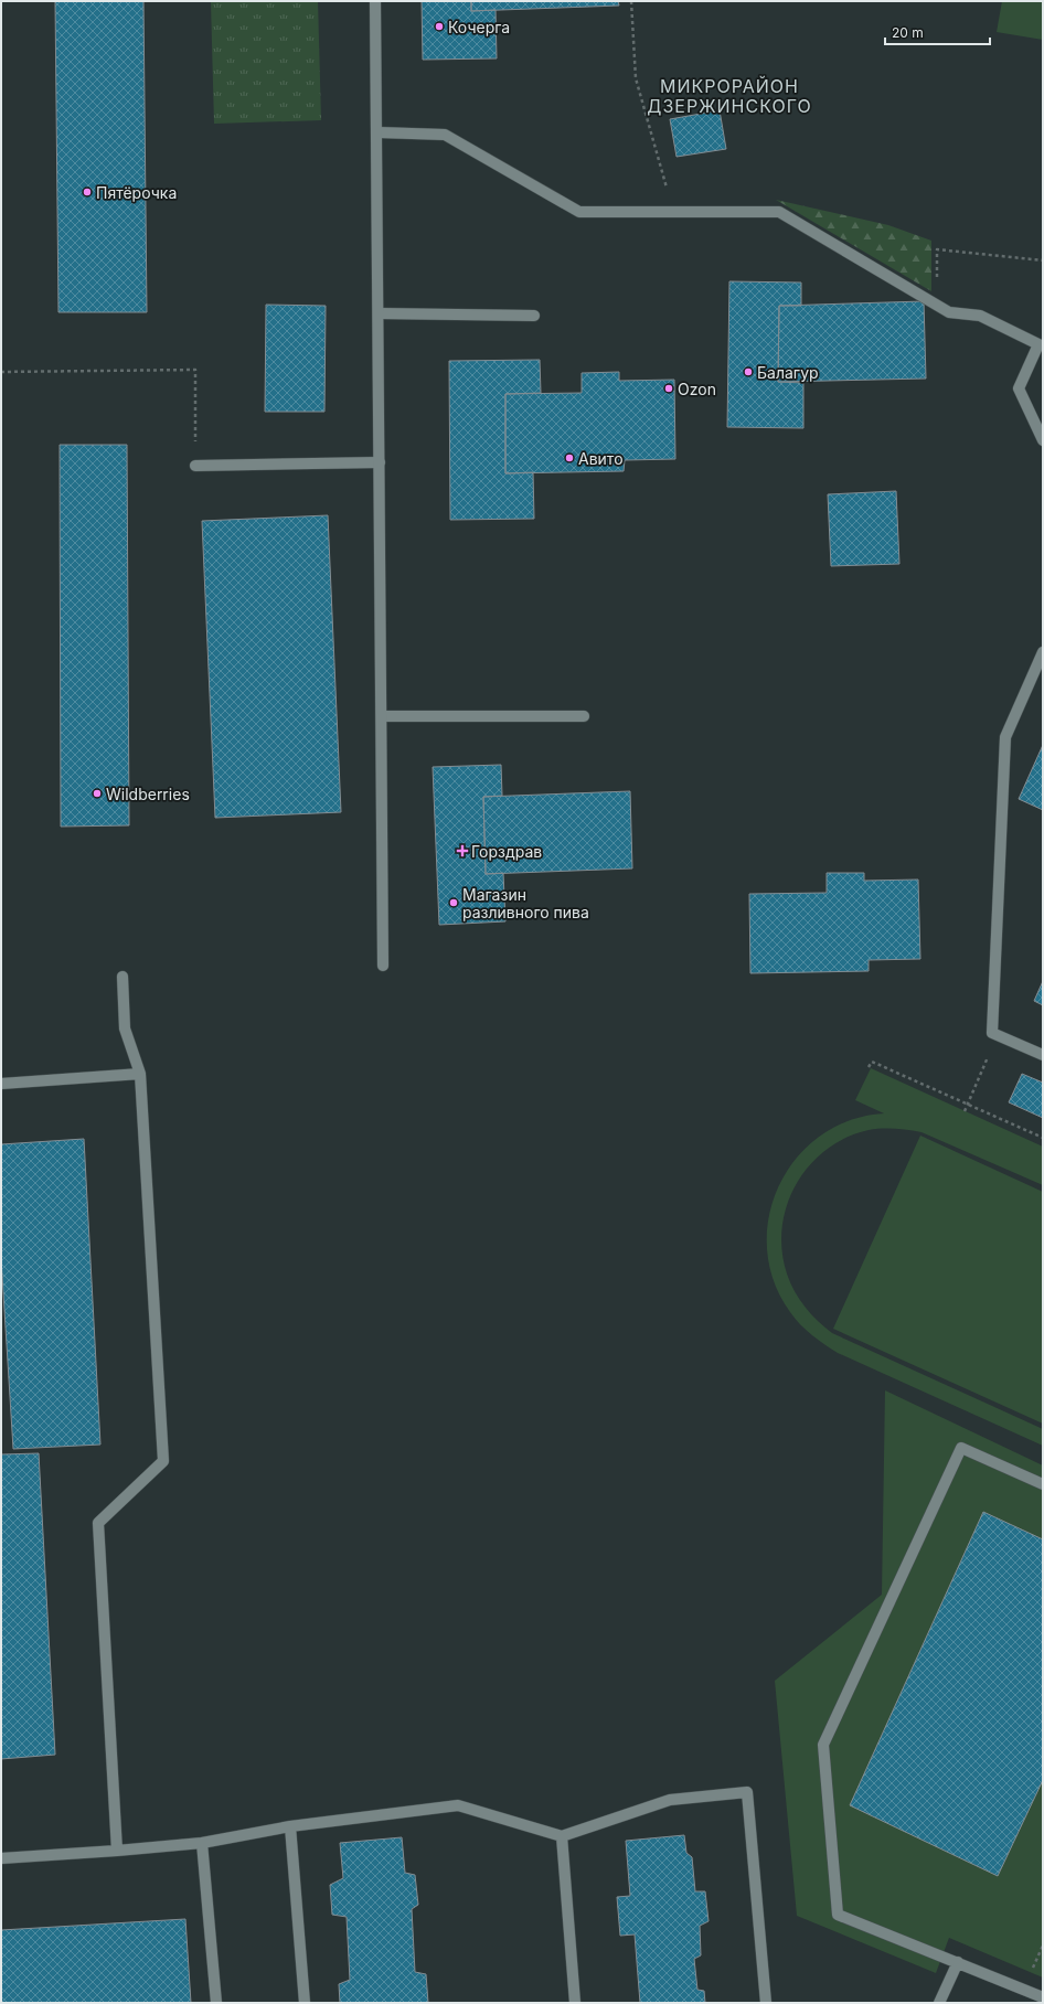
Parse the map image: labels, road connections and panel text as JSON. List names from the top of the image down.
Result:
{
  "districts": ["МИКРОРАЙОН ДЗЕРЖИНСКОГО"],
  "places": {
    "other": [
      "Кочерга",
      "Пятёрочка",
      "Балагур",
      "Ozon",
      "Авито",
      "Wildberries",
      "Магазин разливного пива"
    ],
    "health": ["Горздрав"]
  },
  "scale_bar": "20 m"
}
